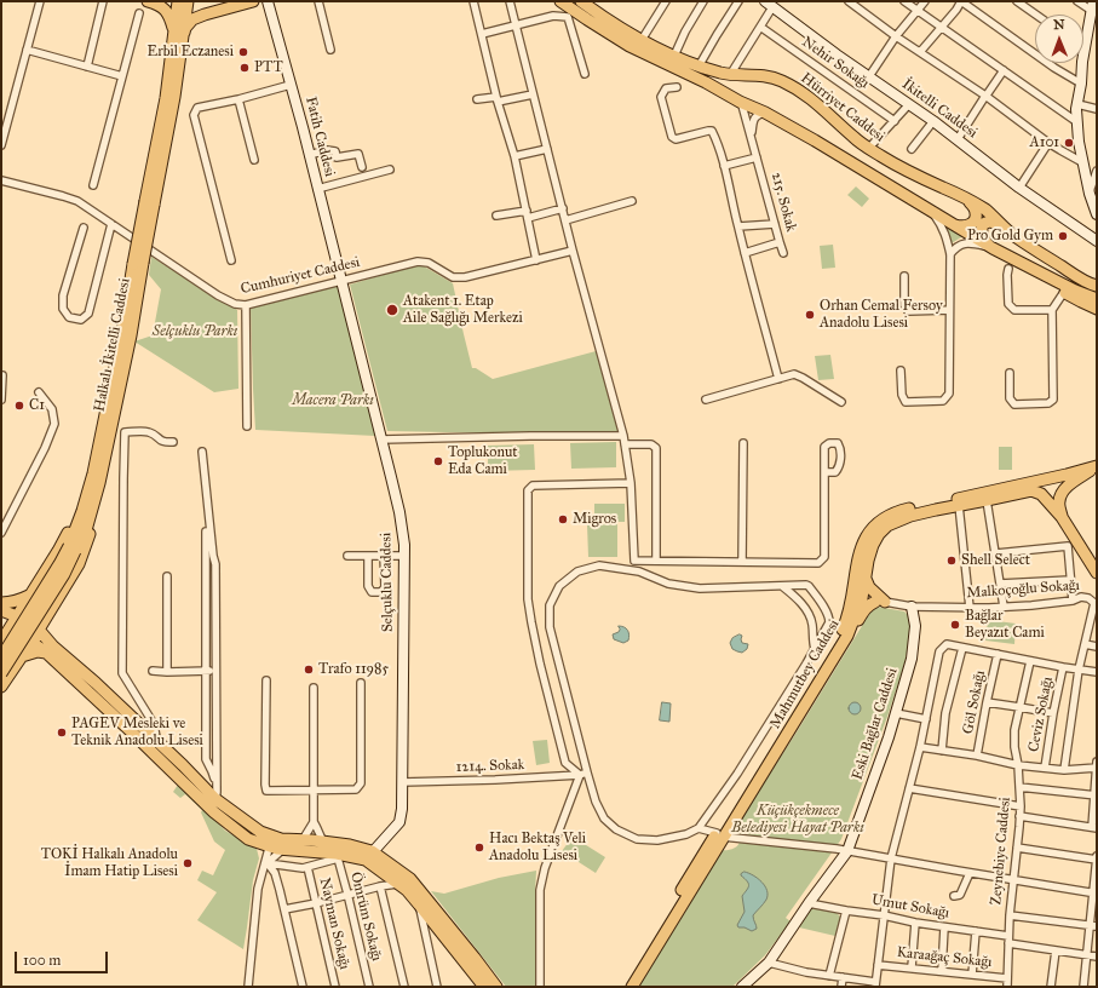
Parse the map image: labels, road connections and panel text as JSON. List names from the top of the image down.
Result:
{
  "streets": {
    "main road": [
      "Hürriyet Caddesi",
      "İkitelli Caddesi",
      "Fatih Caddesi",
      "Halkalı İkitelli Caddesi",
      "Selçuklu Caddesi",
      "Mahmutbey Caddesi",
      "Eski Bağlar Caddesi"
    ],
    "street": [
      "Nehir Sokağı",
      "215. Sokak",
      "Cumhuriyet Caddesi",
      "Malkoçoğlu Sokağı",
      "Göl Sokağı",
      "Ceviz Sokağı",
      "1214. Sokak",
      "Zeynebiye Caddesi",
      "Umut Sokağı",
      "Ömrüm Sokağı",
      "Nayman Sokağı",
      "Karaağaç Sokağı"
    ]
  },
  "crossings": [
    ["Fatih Caddesi", "Cumhuriyet Caddesi"],
    ["Fatih Caddesi", "Selçuklu Caddesi"],
    ["Cumhuriyet Caddesi", "Selçuklu Caddesi"],
    ["Selçuklu Caddesi", "1214. Sokak"],
    ["Malkoçoğlu Sokağı", "Eski Bağlar Caddesi"],
    ["Eski Bağlar Caddesi", "Umut Sokağı"],
    ["Zeynebiye Caddesi", "Umut Sokağı"],
    ["Zeynebiye Caddesi", "Karaağaç Sokağı"]
  ],
  "parks": ["Selçuklu Parkı", "Macera Parkı", "Küçükçekmece Belediyesi Hayat Parkı"],
  "places": [
    "Erbil Eczanesi",
    "PTT",
    "A101",
    "Pro Gold Gym",
    "Atakent 1. Etap Aile Sağlığı Merkezi",
    "Orhan Cemal Fersoy Anadolu Lisesi",
    "C1",
    "Toplukonut Eda Cami",
    "Migros",
    "Shell Select",
    "Bağlar Beyazıt Cami",
    "Trafo 11985",
    "PAGEV Mesleki ve Teknik Anadolu Lisesi",
    "Hacı Bektaş Veli Anadolu Lisesi",
    "TOKİ Halkalı Anadolu İmam Hatip Lisesi"
  ],
  "scale_bar": "100 m",
  "north": "top"
}
